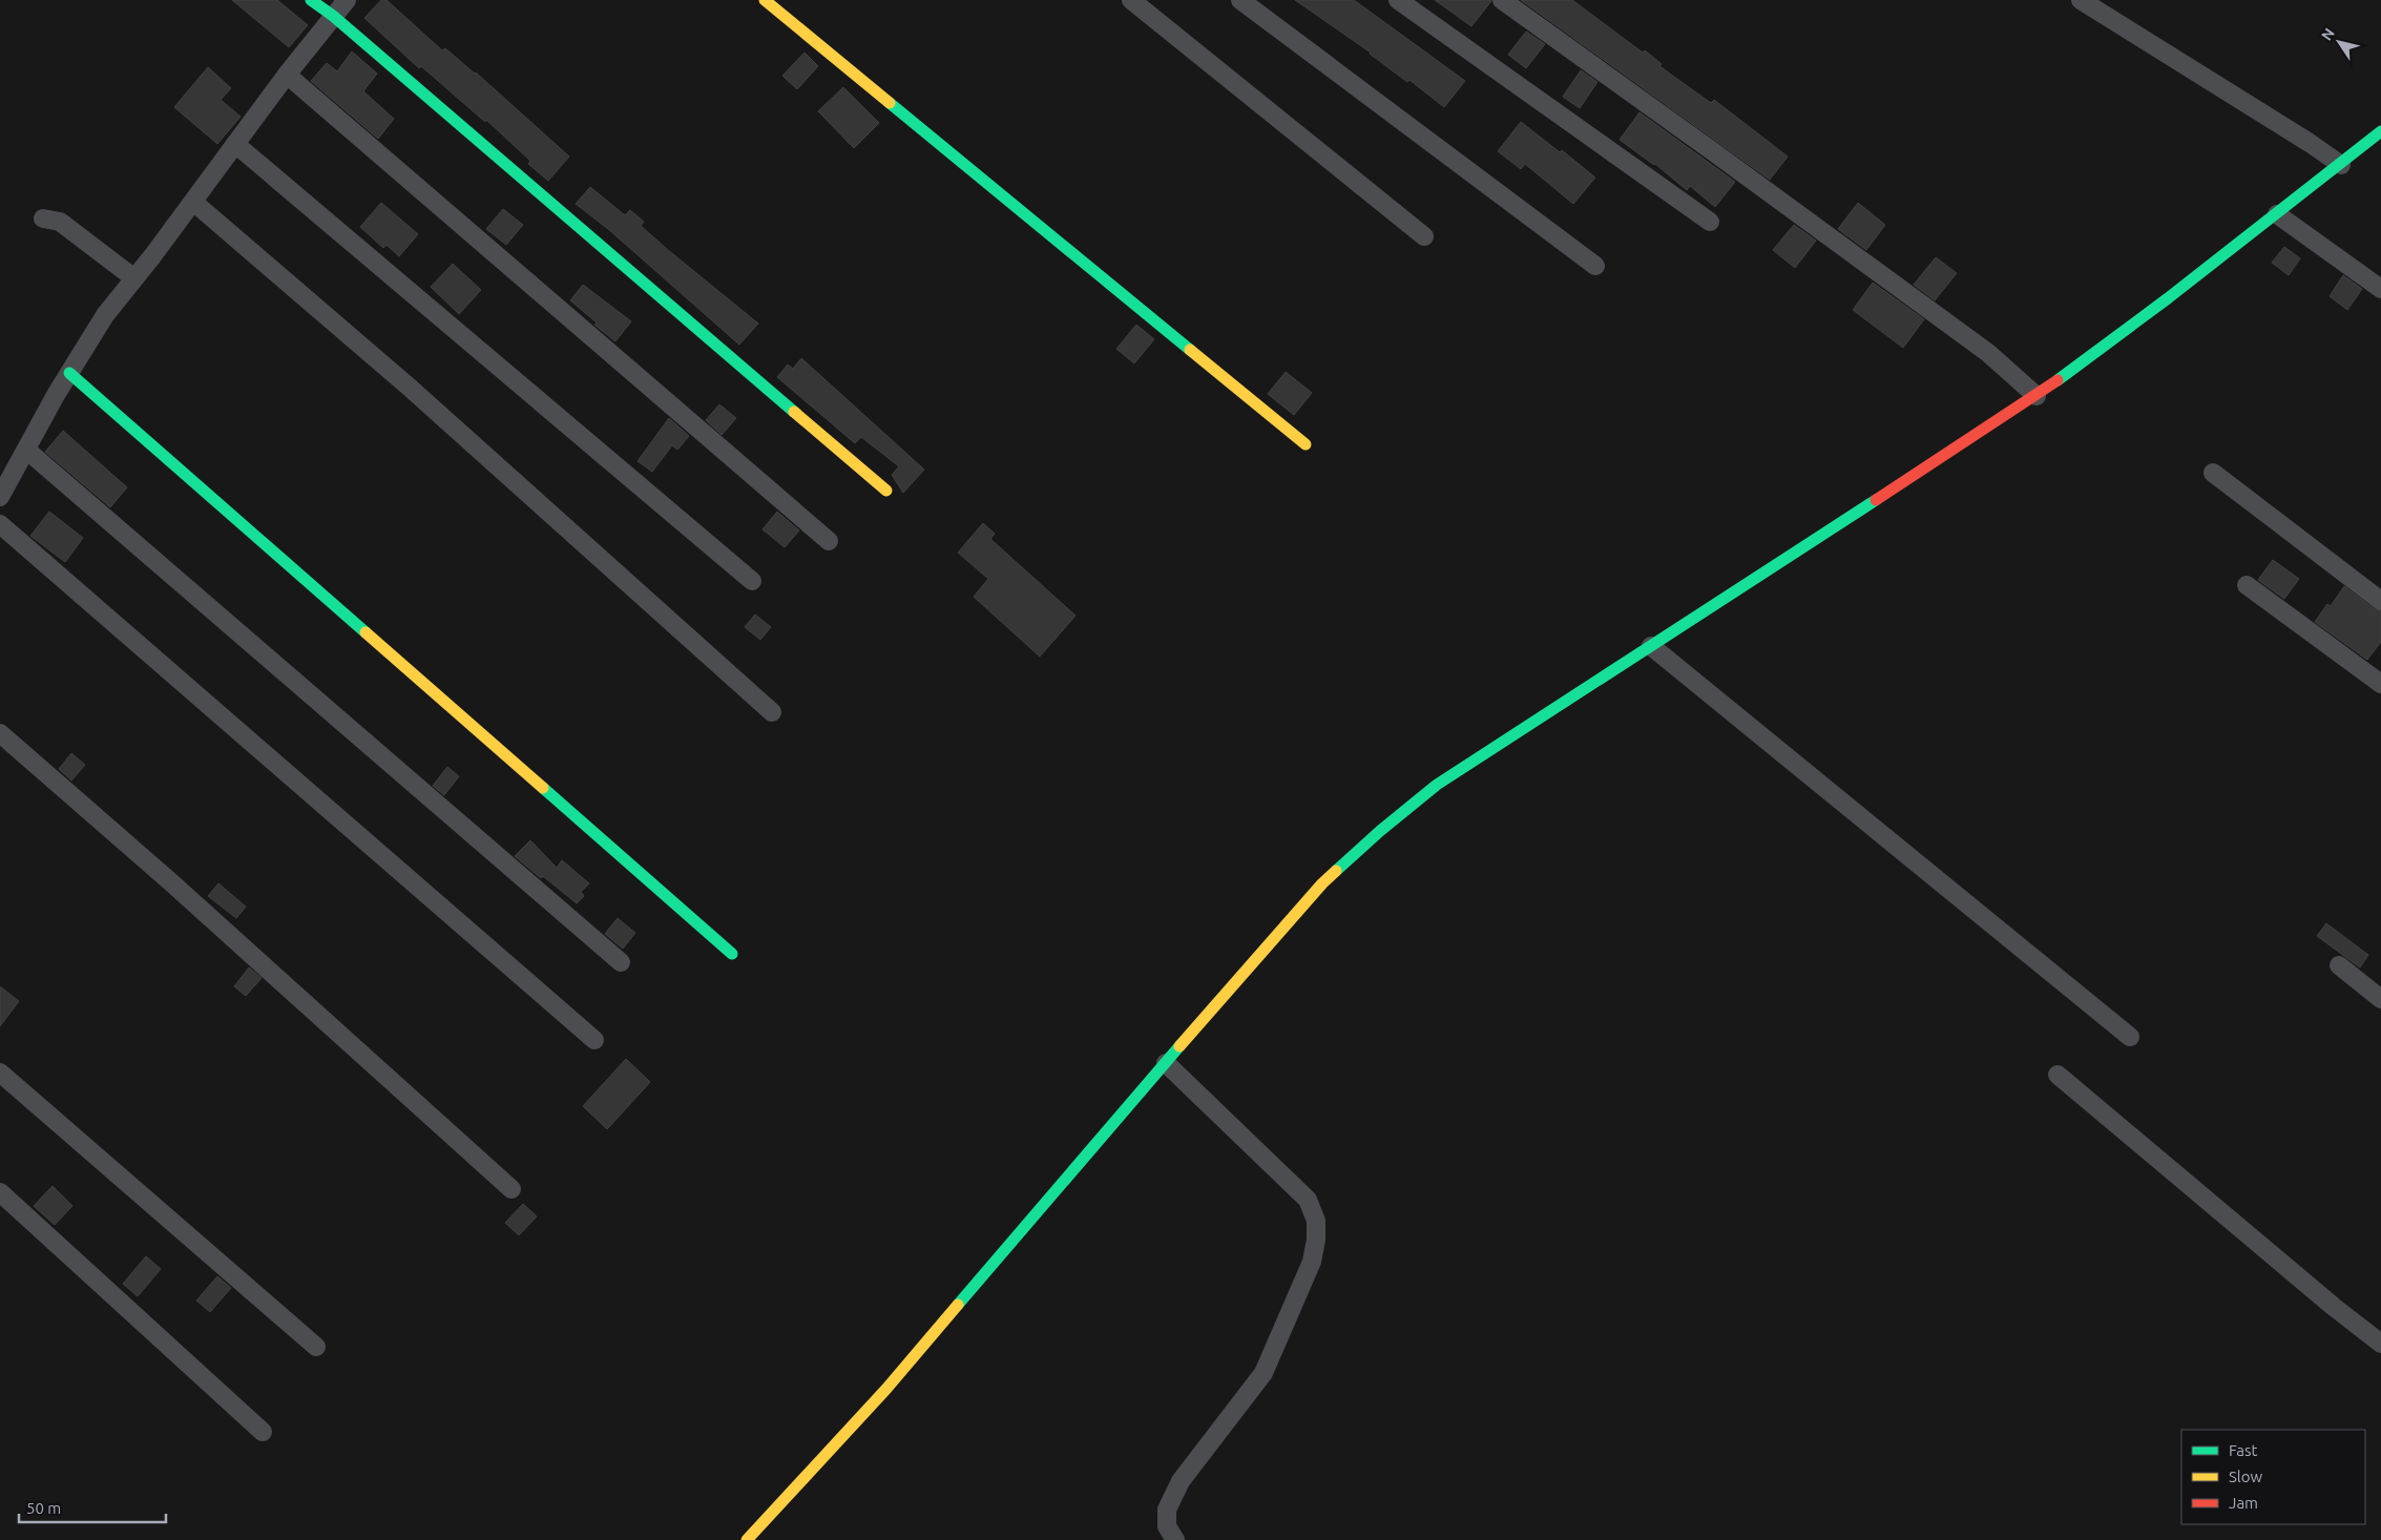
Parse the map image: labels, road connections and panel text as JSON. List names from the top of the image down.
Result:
{
  "legend": ["Fast", "Slow", "Jam"],
  "scale_bar": "50 m",
  "north": "top left"
}
